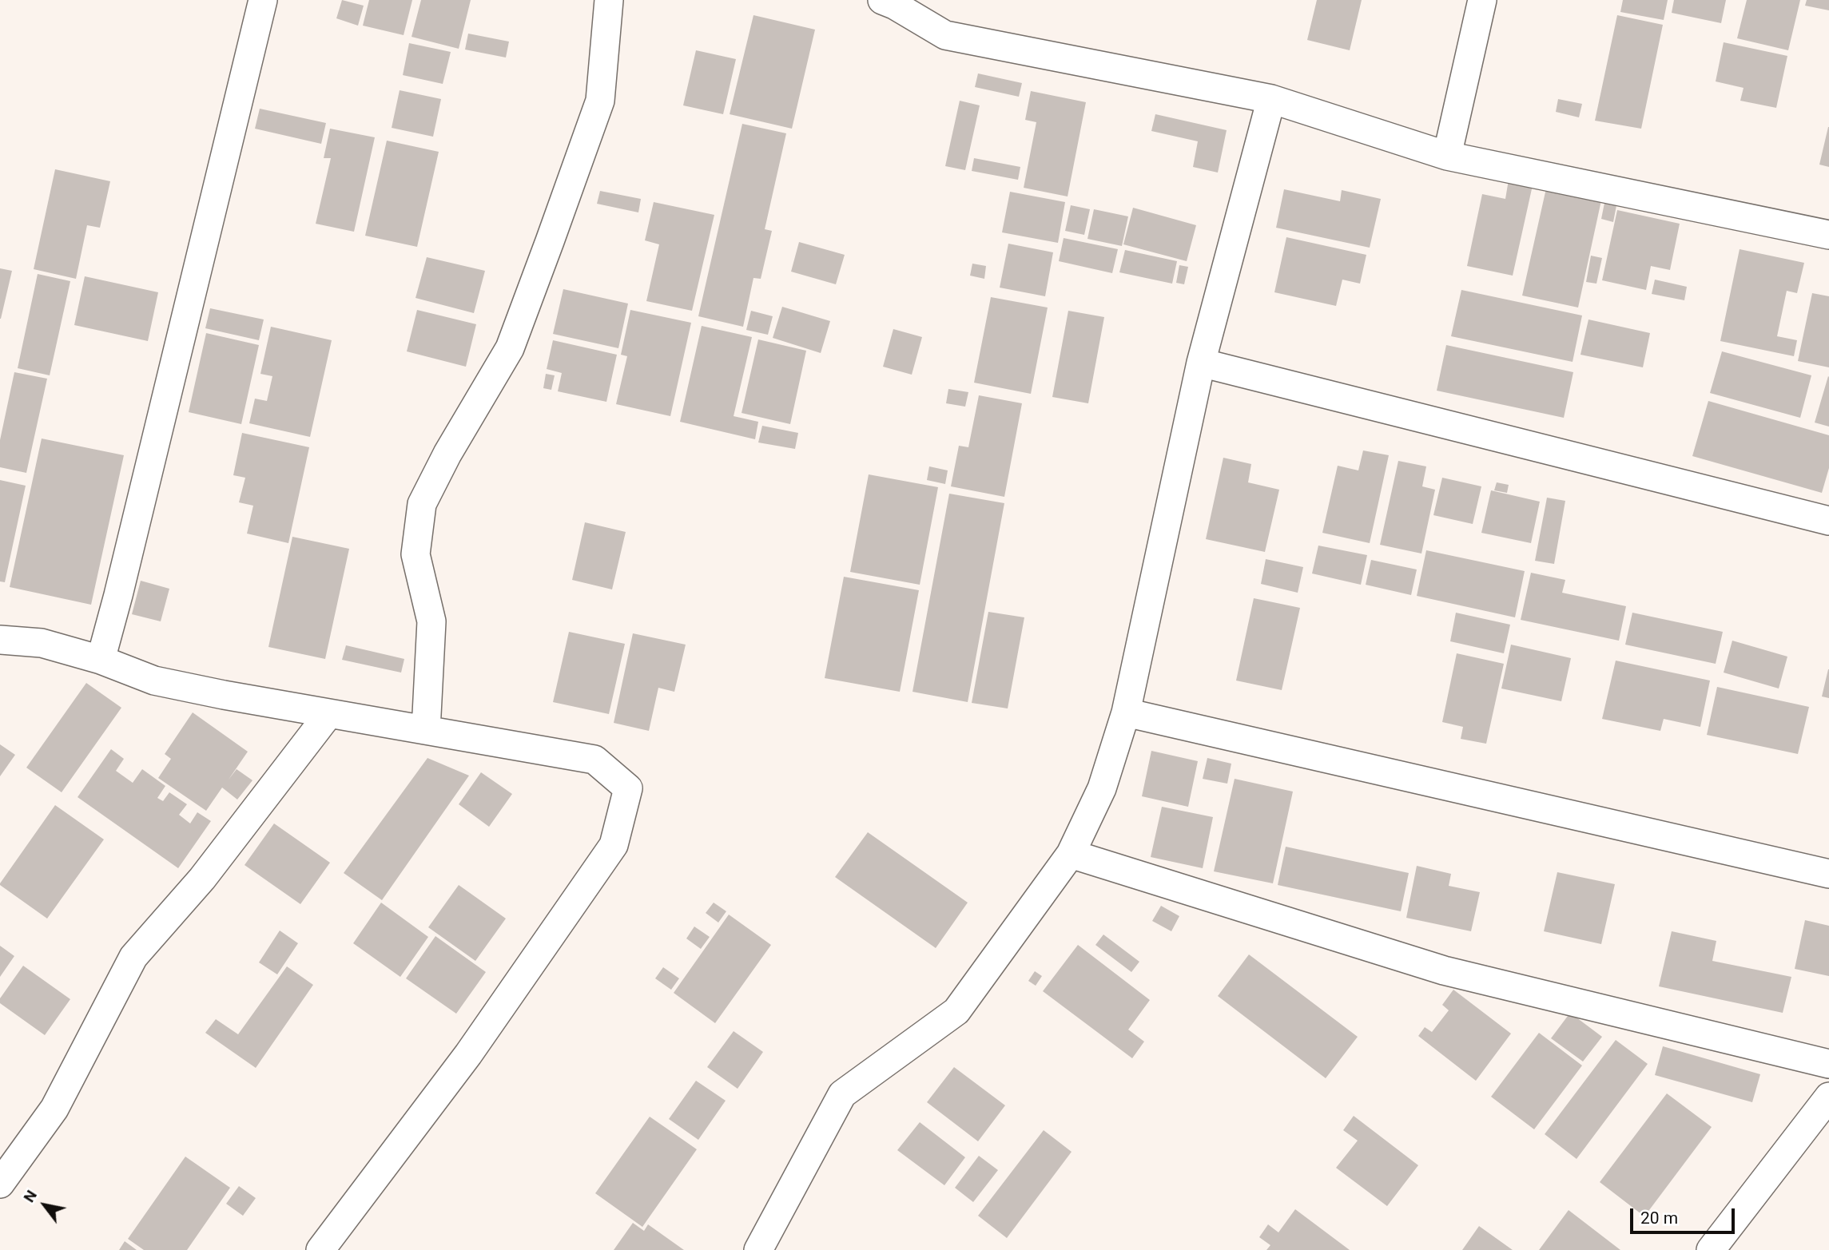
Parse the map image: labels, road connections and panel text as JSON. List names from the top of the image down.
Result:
{
  "scale_bar": "20 m",
  "north": "top left"
}
